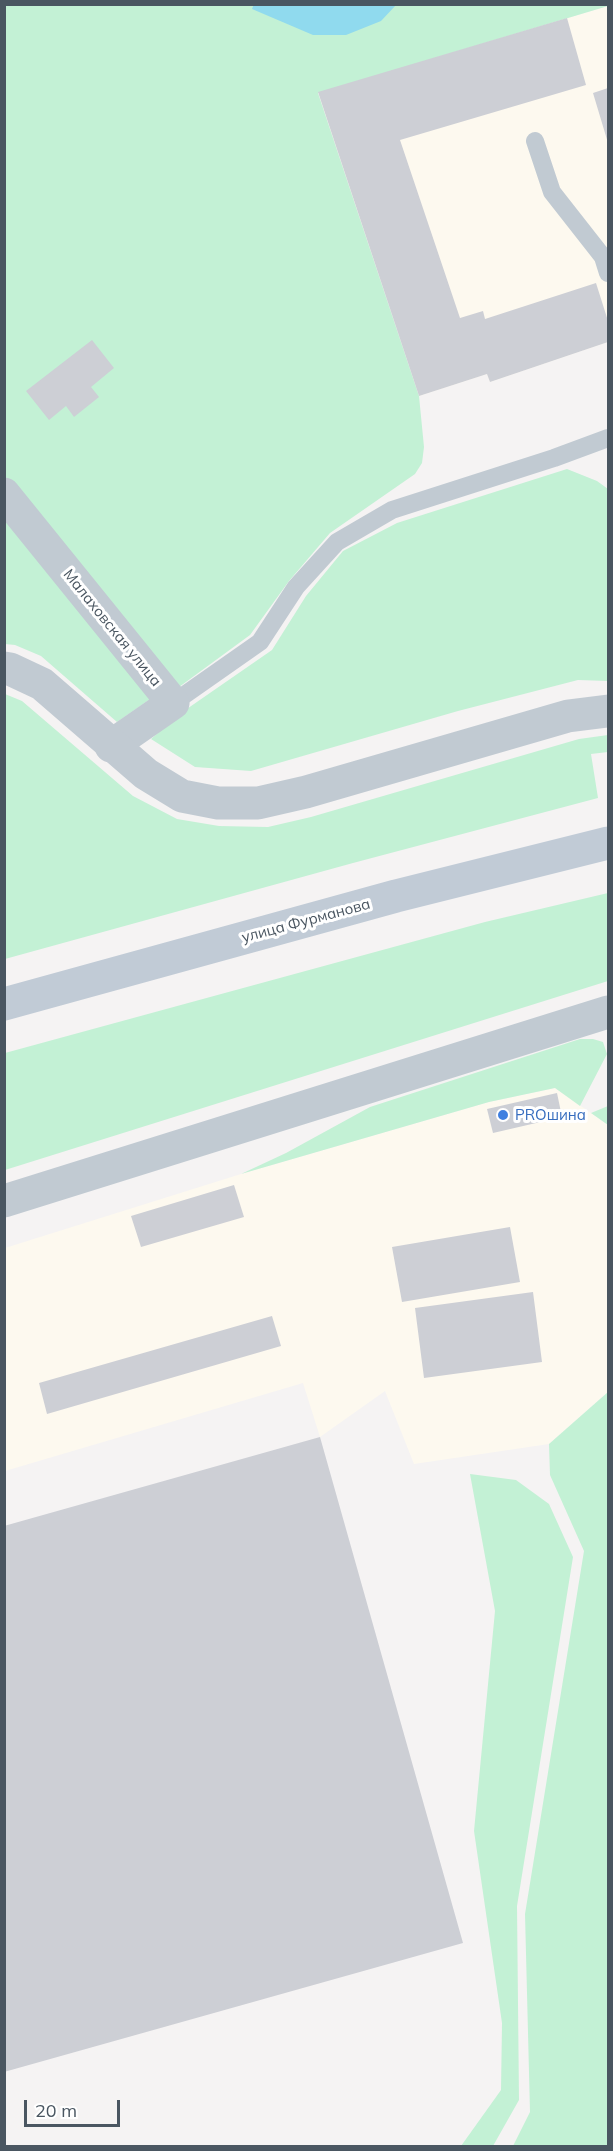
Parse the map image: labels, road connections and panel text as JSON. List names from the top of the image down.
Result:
{
  "streets": {
    "main road": ["улица Фурманова"],
    "street": ["Малаховская улица"]
  },
  "places": ["PROшина"],
  "scale_bar": "20 m"
}
